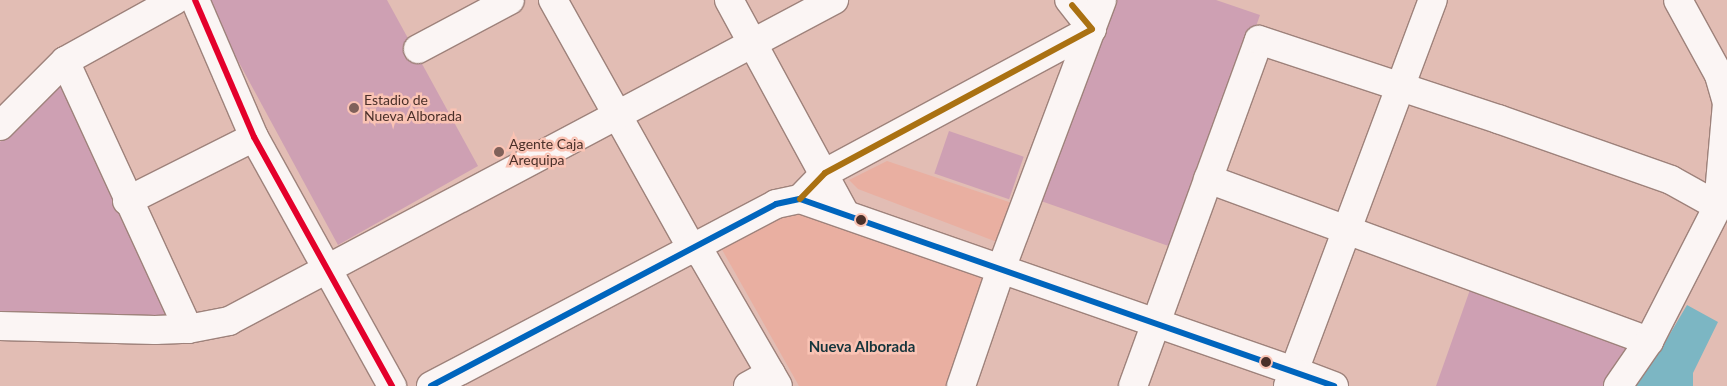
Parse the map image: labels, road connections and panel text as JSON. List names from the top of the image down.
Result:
{
  "districts": ["Nueva Alborada"],
  "places": ["Estadio de Nueva Alborada", "Agente Caja Arequipa"]
}
